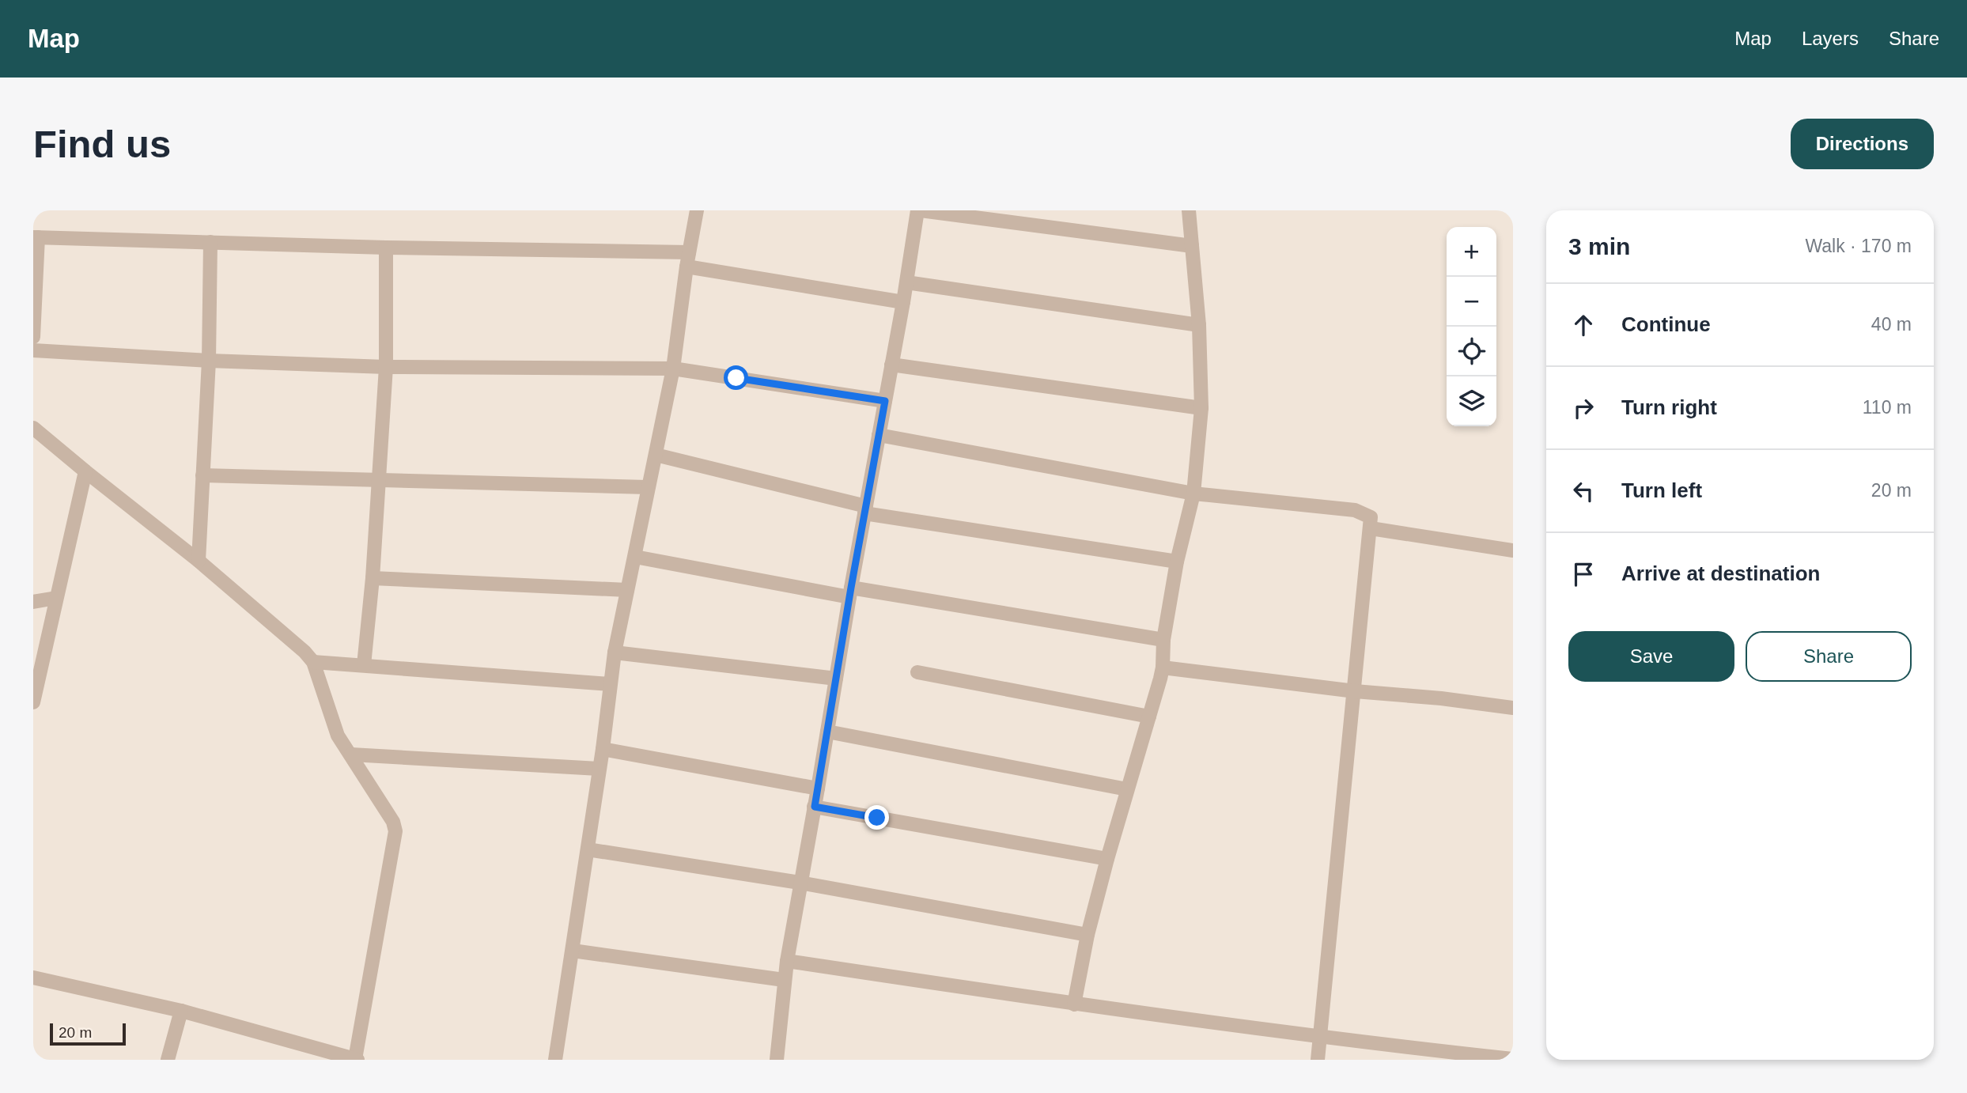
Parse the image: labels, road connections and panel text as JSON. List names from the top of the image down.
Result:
{
  "scale_bar": "20 m",
  "page": {
    "header": "Map",
    "nav": ["Map", "Layers", "Share"],
    "buttons": [
      "Directions",
      ["Save", "Share"]
    ],
    "title": "Find us",
    "heading": ["3 min", "Walk · 170 m"],
    "map_buttons": ["+", "−"],
    "list": [
      ["Continue", "40 m"],
      ["Turn right", "110 m"],
      ["Turn left", "20 m"],
      "Arrive at destination"
    ],
    "scale": "20 m"
  }
}
